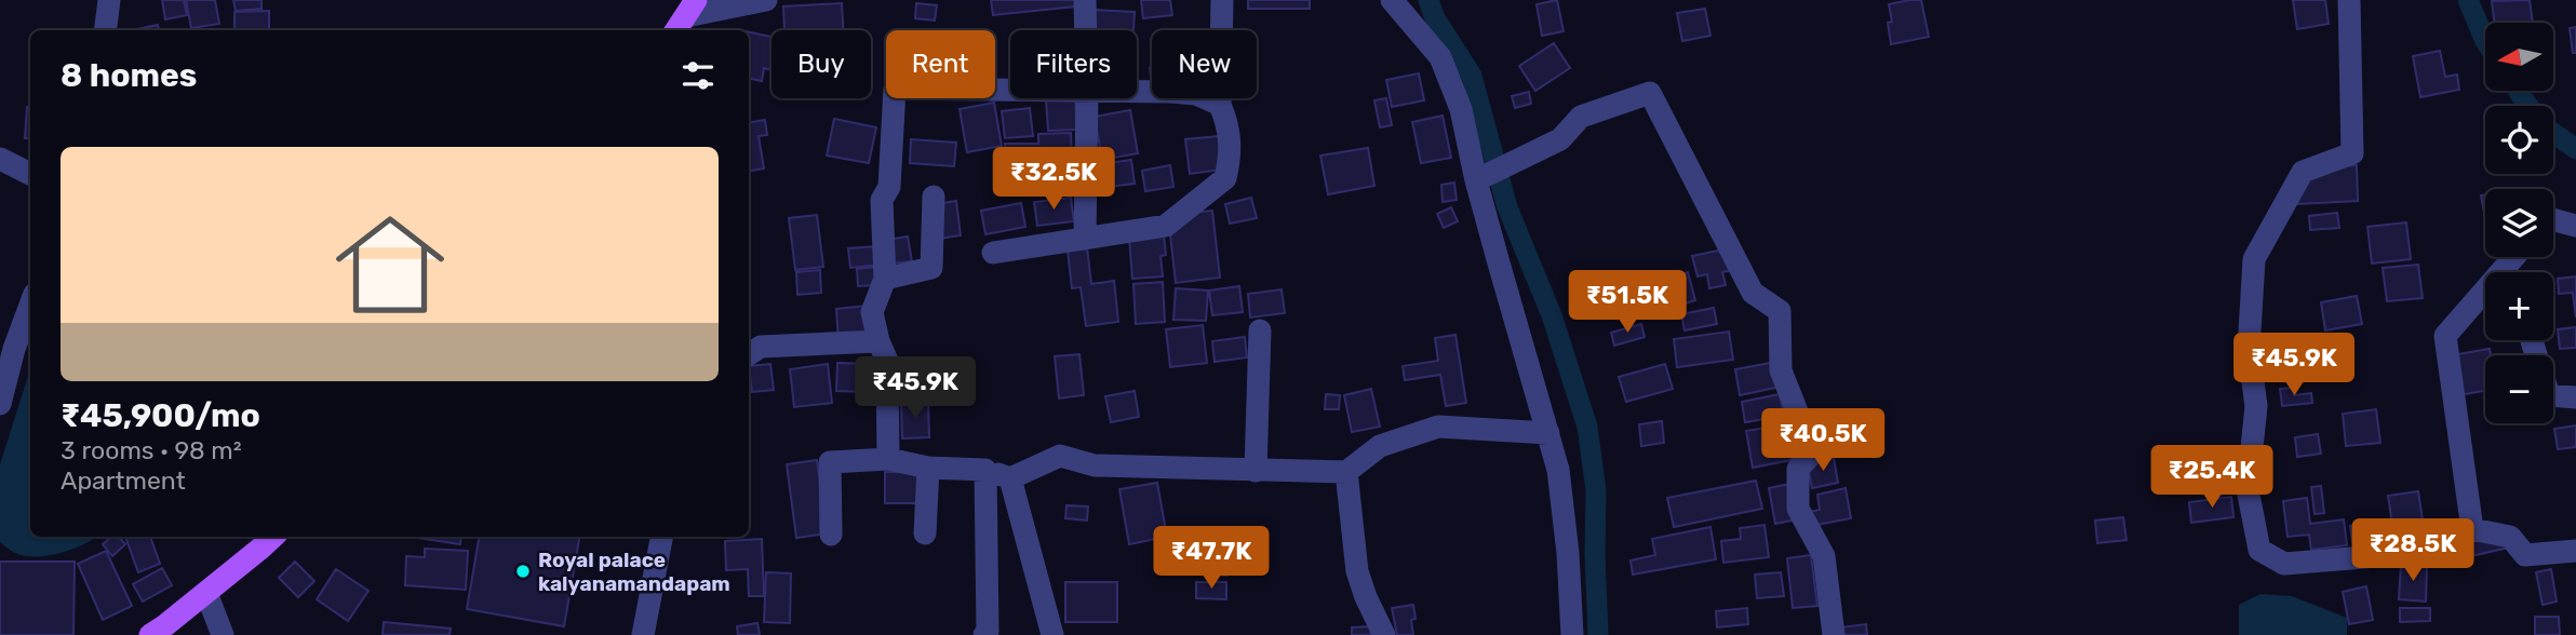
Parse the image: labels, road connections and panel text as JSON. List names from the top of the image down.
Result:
{
  "places": ["Royal palace kalyanamandapam"],
  "north": "left",
  "page": {
    "map_buttons": ["+", "−"],
    "chip": [
      "Buy",
      "Rent",
      "Filters",
      "New"
    ],
    "heading": "8 homes",
    "list": [
      {
        "name": "₹45,900/mo",
        "note": "3 rooms · 98 m² · Apartment"
      }
    ],
    "price": [
      "₹32.5K",
      "₹51.5K",
      "₹45.9K",
      "₹45.9K",
      "₹40.5K",
      "₹25.4K",
      "₹28.5K",
      "₹47.7K"
    ]
  }
}
